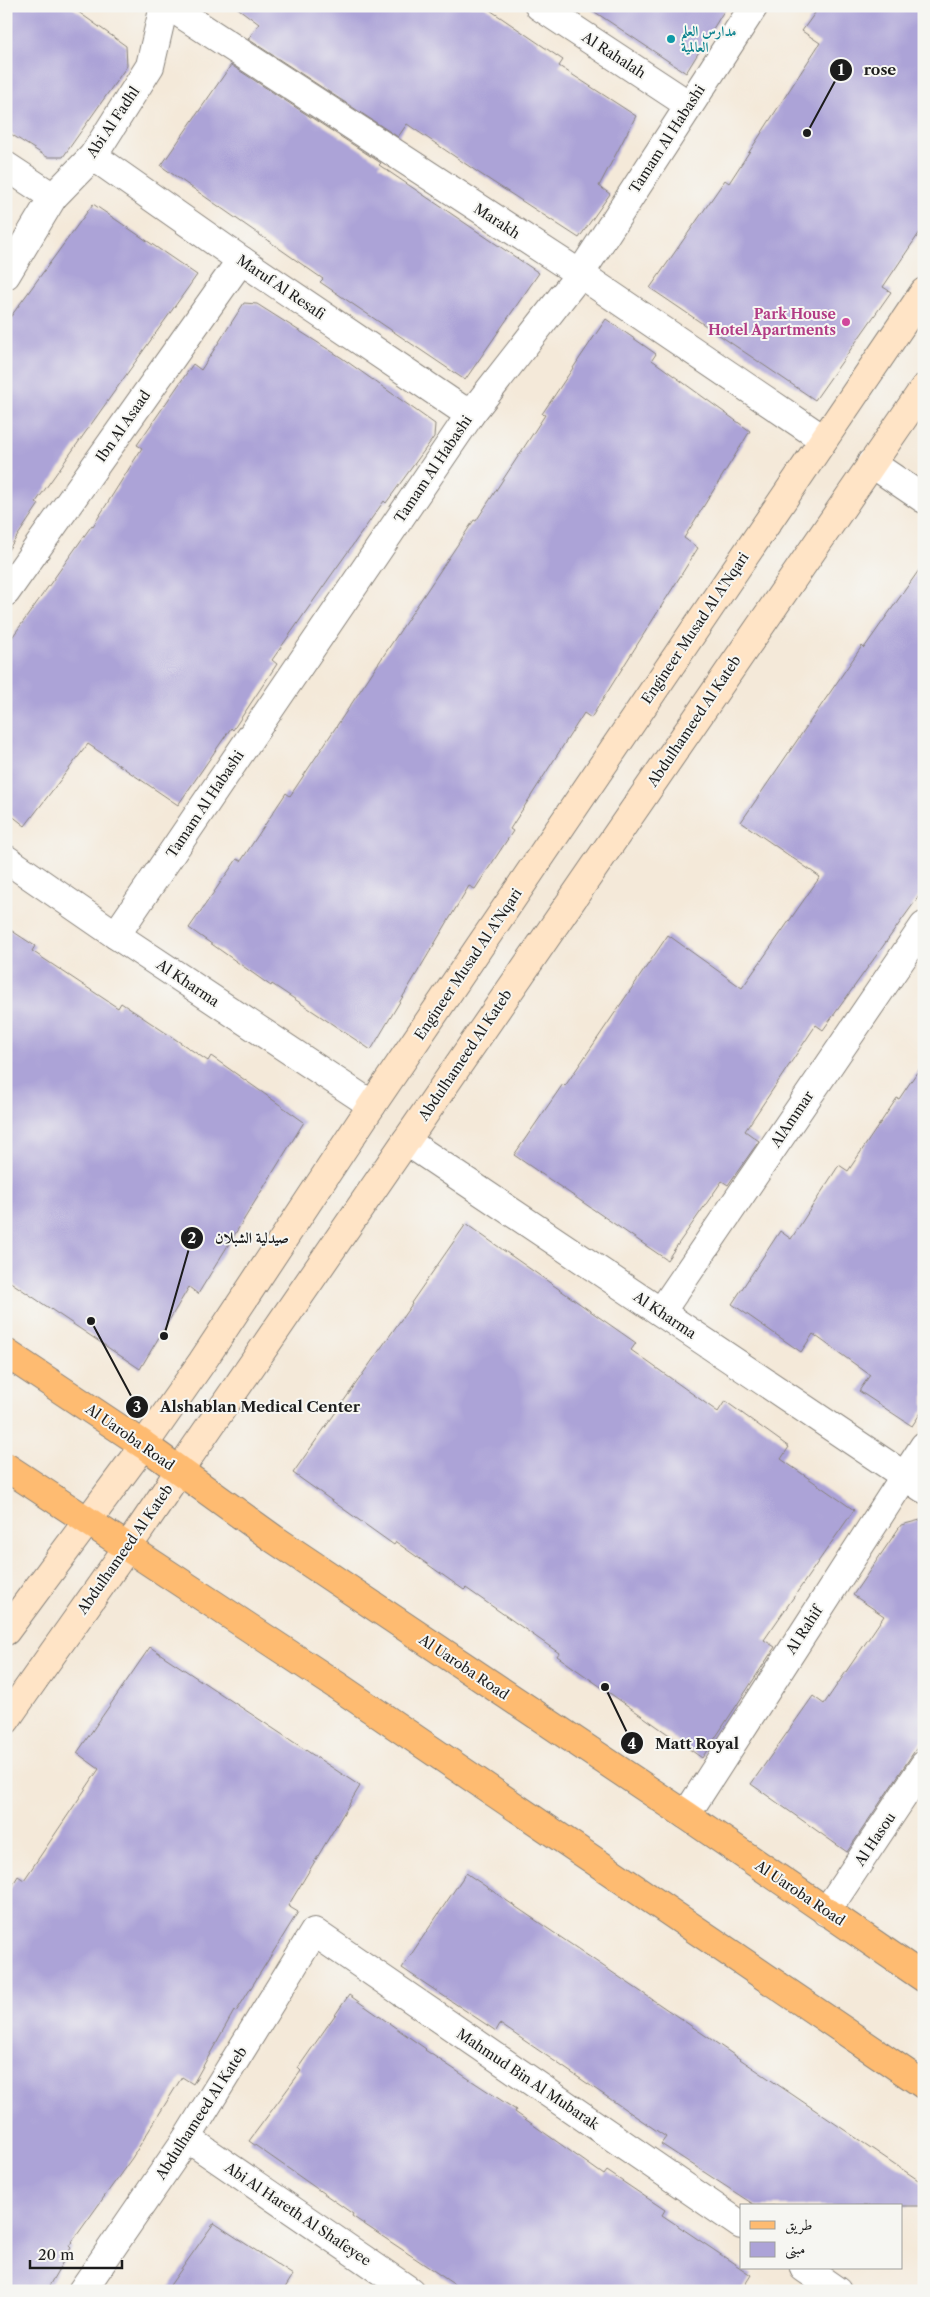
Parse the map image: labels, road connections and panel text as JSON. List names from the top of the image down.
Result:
{
  "streets": {
    "main road": ["Al Uaroba Road"],
    "street": [
      "Al Rahalah",
      "Abi Al Fadhl",
      "Tamam Al Habashi",
      "Marakh",
      "Maruf Al Resafi",
      "Ibn Al Asaad",
      "Engineer Musad Al A'Nqari",
      "Abdulhameed Al Kateb",
      "Al Kharma",
      "AlAmmar",
      "Al Rahif",
      "Al Hasou",
      "Mahmud Bin Al Mubarak",
      "Abi Al Hareth Al Shafeyee"
    ]
  },
  "crossings": [
    ["Al Rahalah", "Tamam Al Habashi"],
    ["Abi Al Fadhl", "Maruf Al Resafi"],
    ["Tamam Al Habashi", "Marakh"],
    ["Tamam Al Habashi", "Maruf Al Resafi"],
    ["Tamam Al Habashi", "Al Kharma"],
    ["Marakh", "Engineer Musad Al A'Nqari"],
    ["Maruf Al Resafi", "Ibn Al Asaad"],
    ["Engineer Musad Al A'Nqari", "Al Kharma"],
    ["Engineer Musad Al A'Nqari", "Al Uaroba Road"],
    ["Abdulhameed Al Kateb", "Al Kharma"],
    ["Abdulhameed Al Kateb", "Al Uaroba Road"],
    ["Abdulhameed Al Kateb", "Mahmud Bin Al Mubarak"],
    ["Abdulhameed Al Kateb", "Abi Al Hareth Al Shafeyee"],
    ["Al Kharma", "AlAmmar"],
    ["Al Kharma", "Al Rahif"],
    ["Al Uaroba Road", "Al Rahif"],
    ["Al Uaroba Road", "Al Hasou"]
  ],
  "places": [
    "مدارس العلم العالمية",
    "rose",
    "Park House Hotel Apartments",
    "Alshablan Medical Center",
    "صيدلية الشبلان",
    "Matt Royal"
  ],
  "legend": ["طريق", "مبنى"],
  "scale_bar": "20 m"
}
